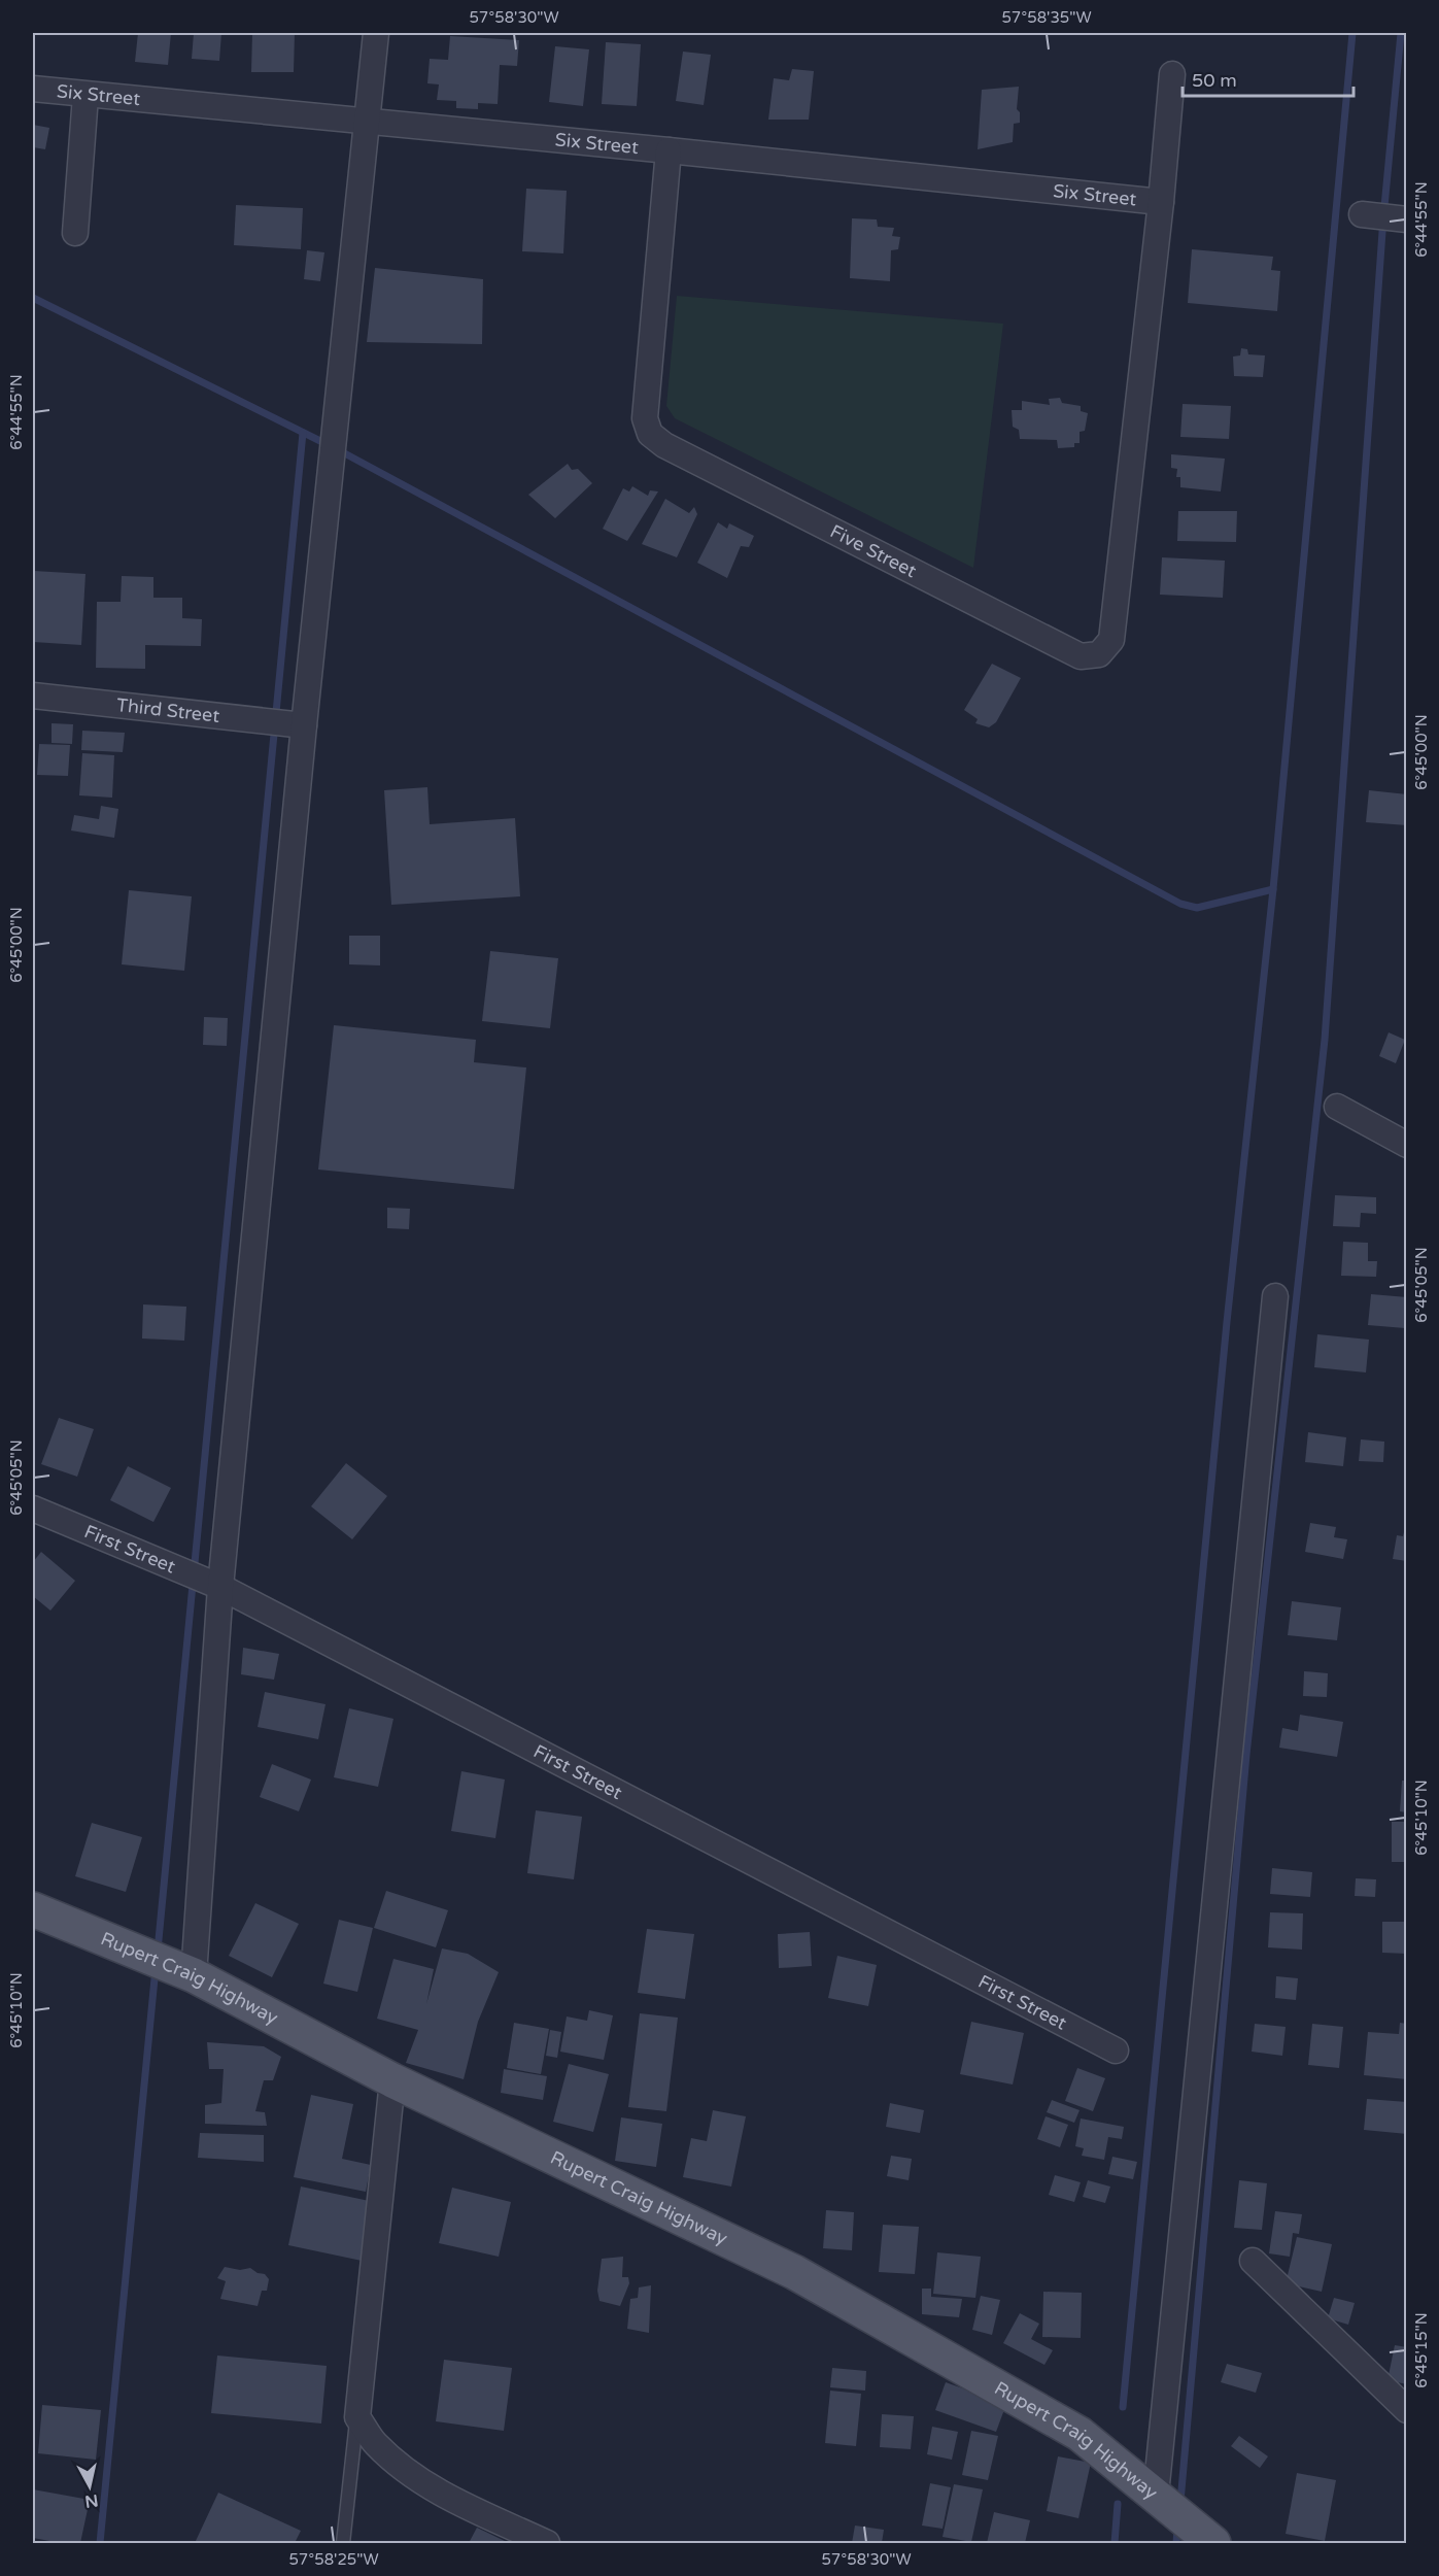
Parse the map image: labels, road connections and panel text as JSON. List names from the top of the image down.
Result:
{
  "streets": {
    "main road": ["Rupert Craig Highway"],
    "street": [
      "Six Street",
      "Five Street",
      "Third Street",
      "First Street"
    ]
  },
  "crossings": [
    ["Six Street", "Five Street"]
  ],
  "scale_bar": "50 m",
  "north": "bottom",
  "coordinates": [
    "57°58'30\"W",
    "57°58'35\"W",
    "6°44'55\"N",
    "6°45'00\"N",
    "6°45'05\"N",
    "6°45'10\"N",
    "6°45'15\"N",
    "57°58'25\"W"
  ]
}
